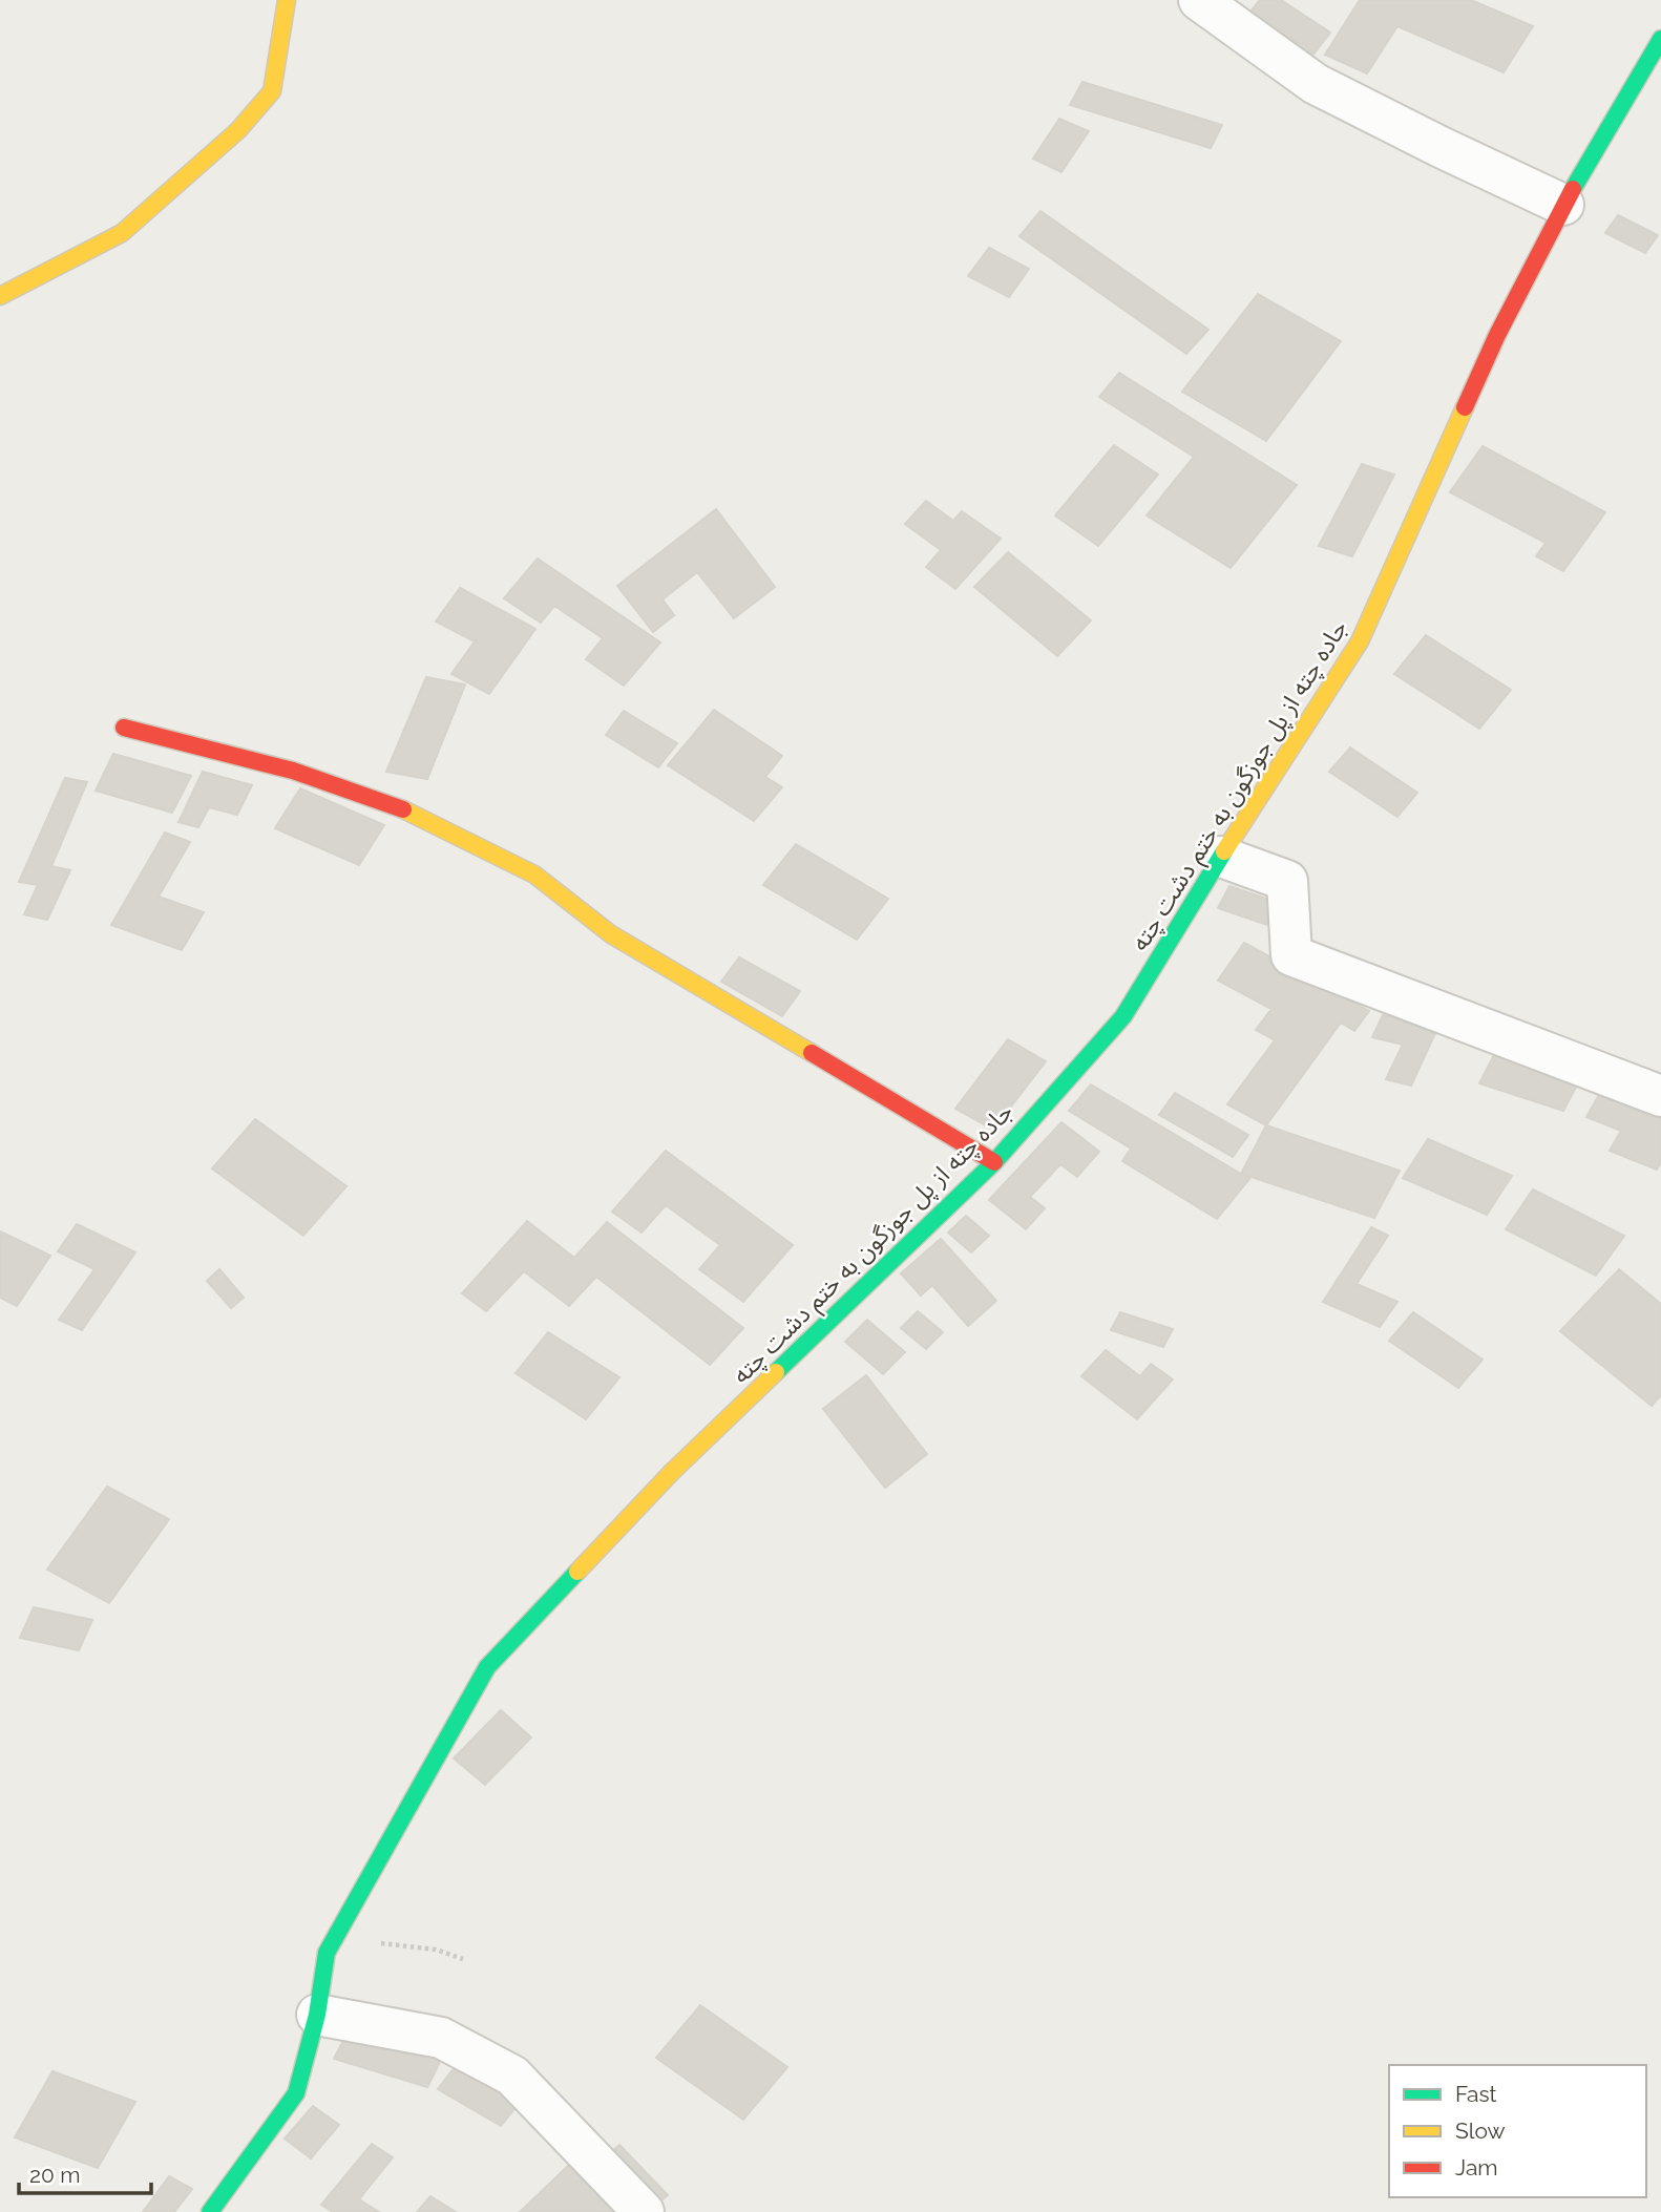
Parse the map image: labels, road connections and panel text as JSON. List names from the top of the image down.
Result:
{
  "streets": {
    "street": ["جاده چته از پل جوزگون به ختم دشت چته"]
  },
  "legend": ["Fast", "Slow", "Jam"],
  "scale_bar": "20 m"
}
